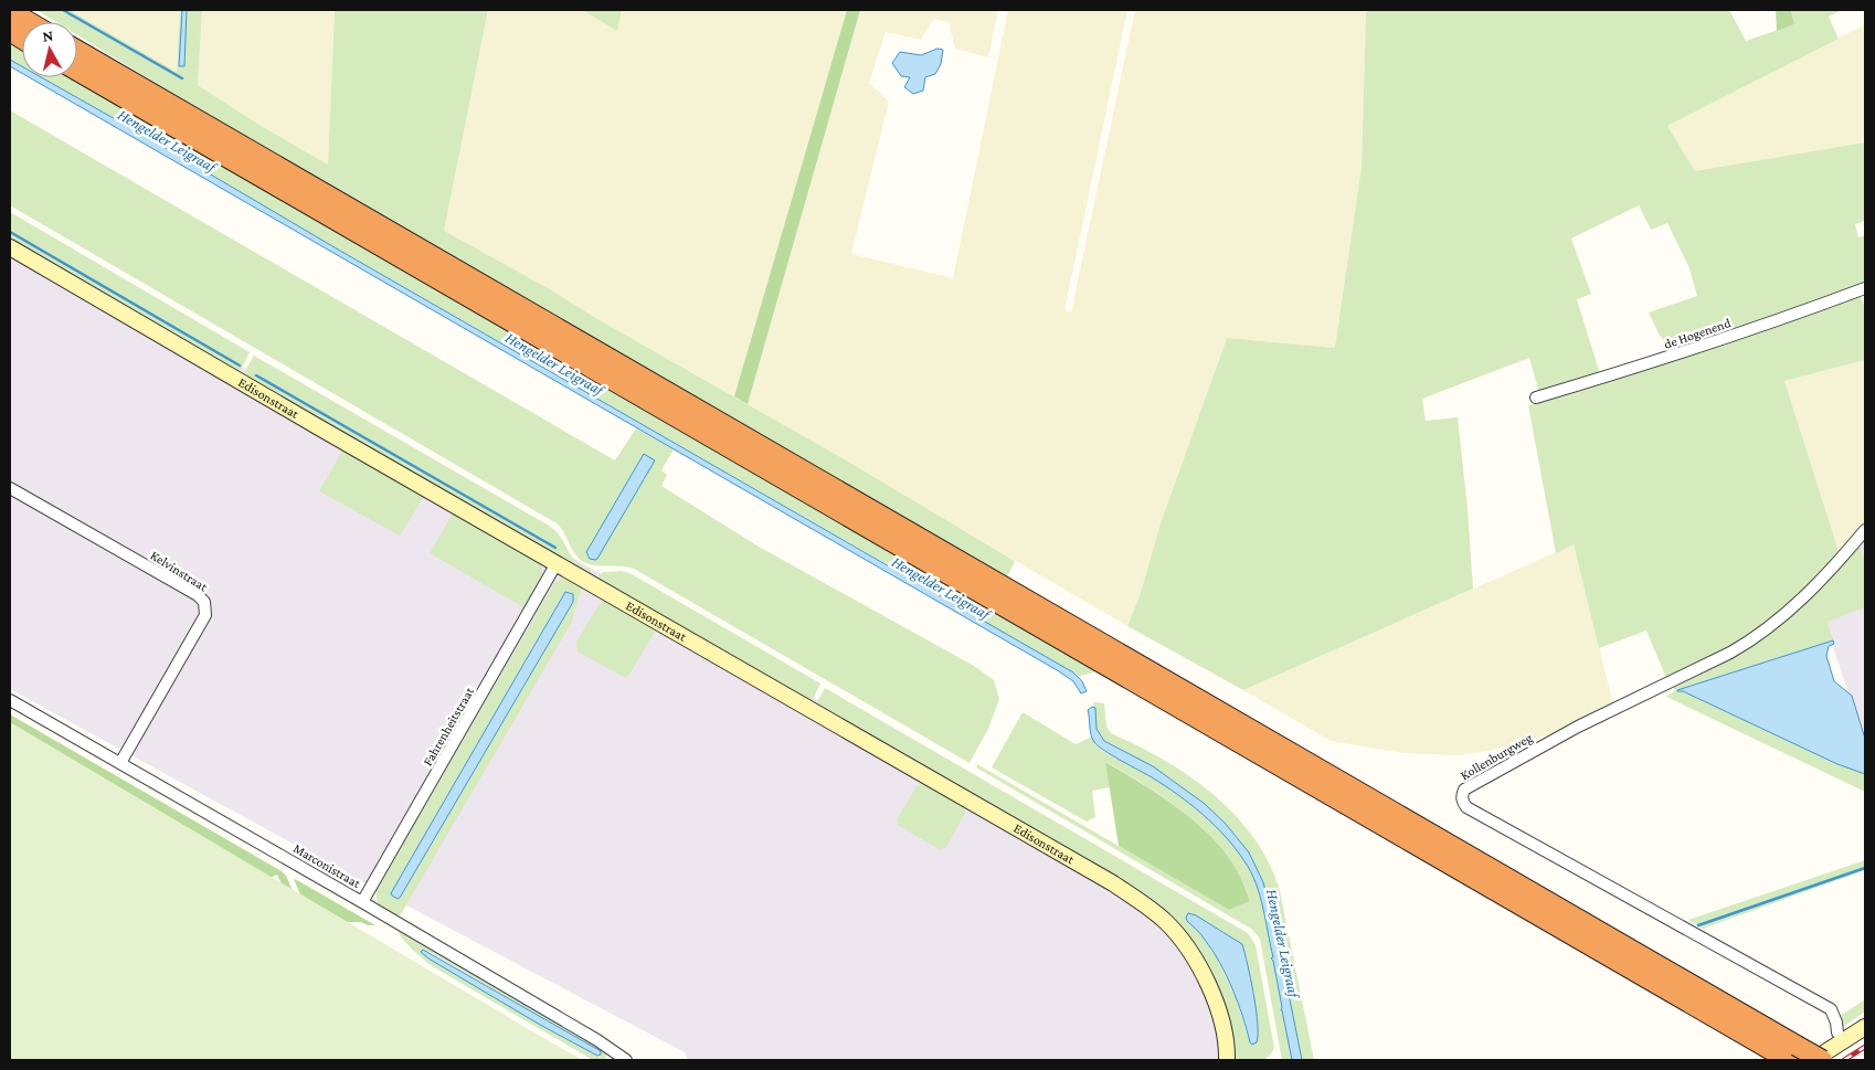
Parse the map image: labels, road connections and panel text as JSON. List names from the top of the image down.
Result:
{
  "streets": {
    "street": [
      "de Hogenend",
      "Edisonstraat",
      "Kelvinstraat",
      "Fahrenheitstraat",
      "Kollenburgweg",
      "Marconistraat"
    ]
  },
  "crossings": [
    ["Edisonstraat", "Fahrenheitstraat"],
    ["Kelvinstraat", "Marconistraat"],
    ["Fahrenheitstraat", "Marconistraat"]
  ],
  "water": ["Hengelder Leigraaf"],
  "north": "top"
}
